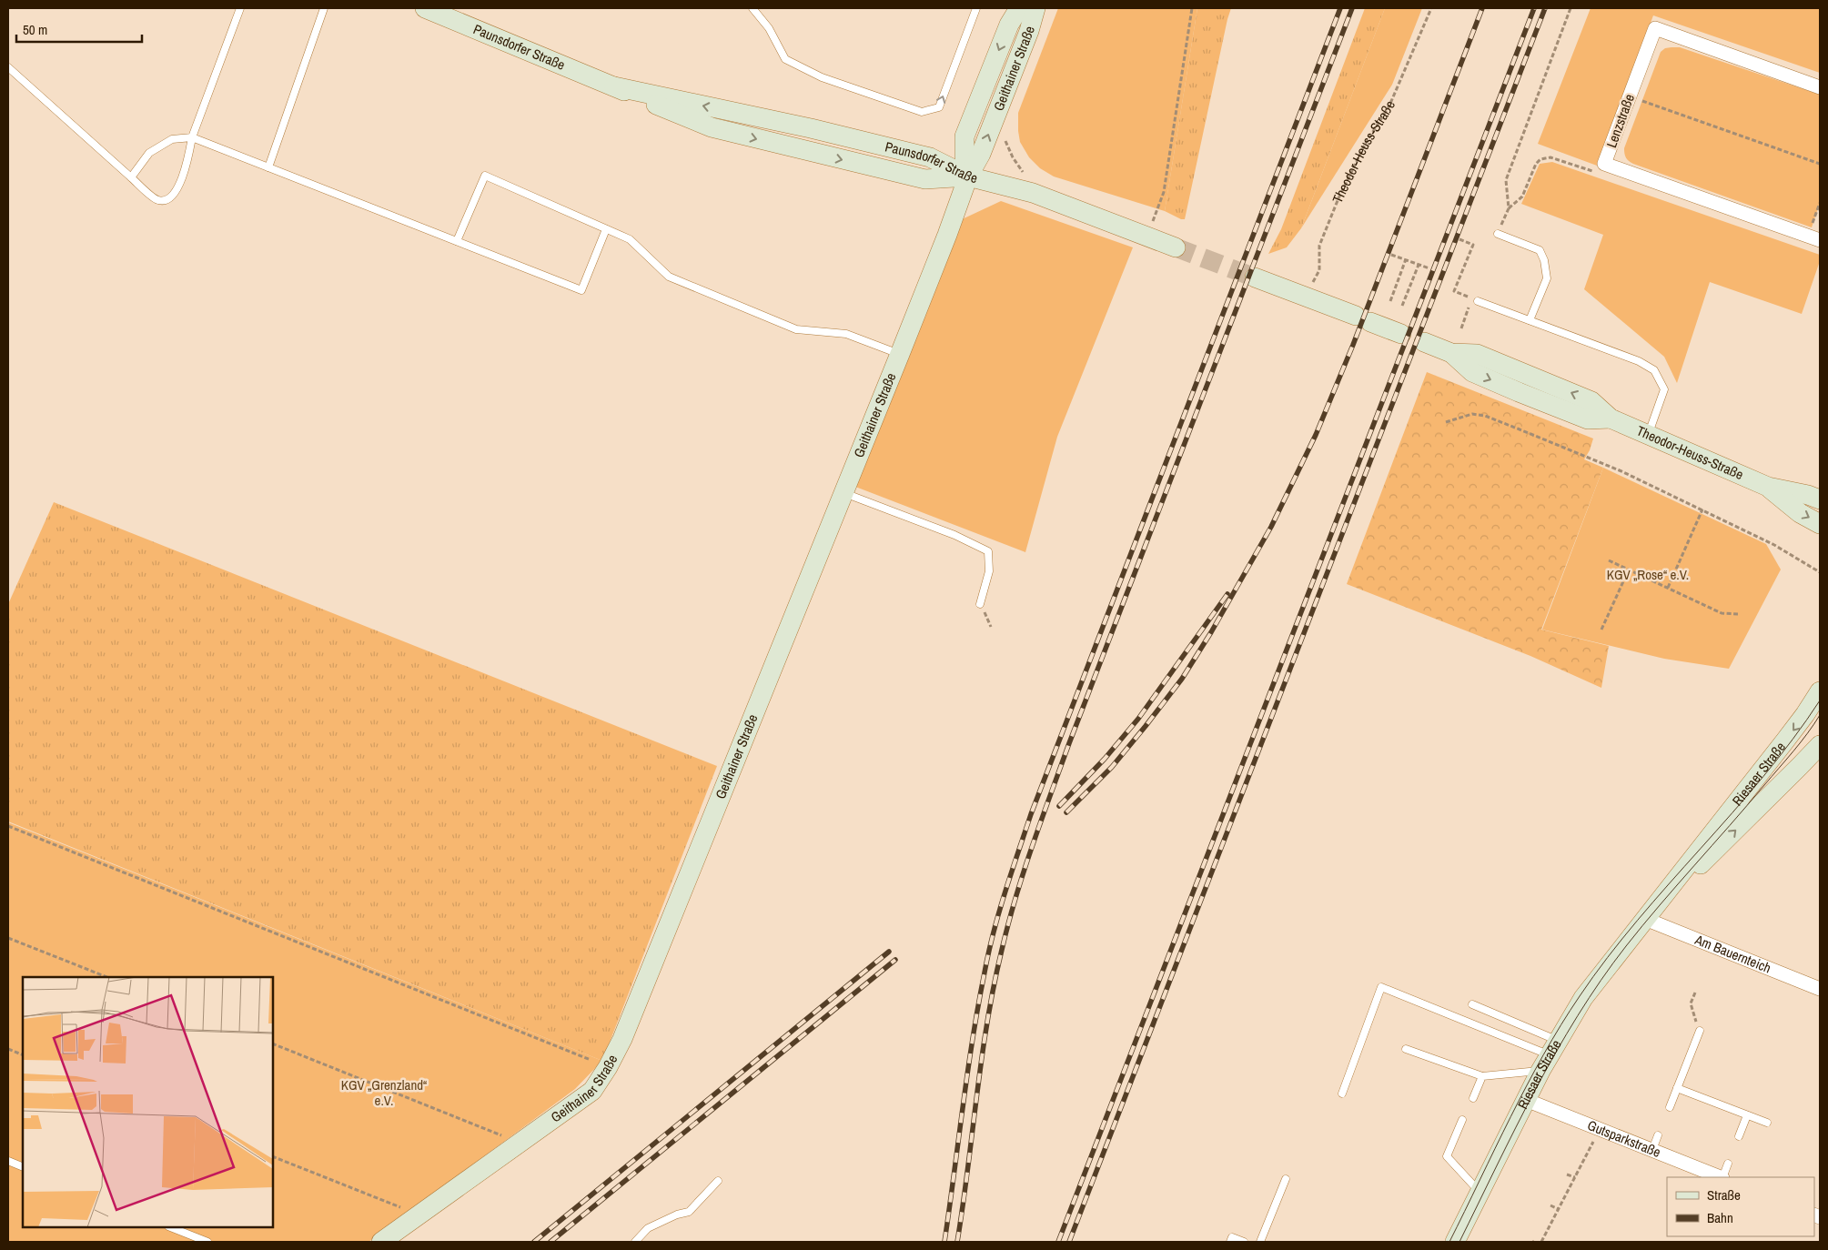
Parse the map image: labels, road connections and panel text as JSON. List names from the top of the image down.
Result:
{
  "streets": {
    "main road": [
      "Paunsdorfer Straße",
      "Geithainer Straße",
      "Theodor-Heuss-Straße",
      "Riesaer Straße"
    ],
    "street": ["Lenzstraße", "Am Bauernteich", "Gutsparkstraße"]
  },
  "crossings": [
    ["Paunsdorfer Straße", "Geithainer Straße"],
    ["Riesaer Straße", "Am Bauernteich"],
    ["Riesaer Straße", "Gutsparkstraße"]
  ],
  "parks": ["KGV „Rose“ e.V.", "KGV „Grenzland“ e.V."],
  "legend": ["Straße", "Bahn"],
  "scale_bar": "50 m"
}
